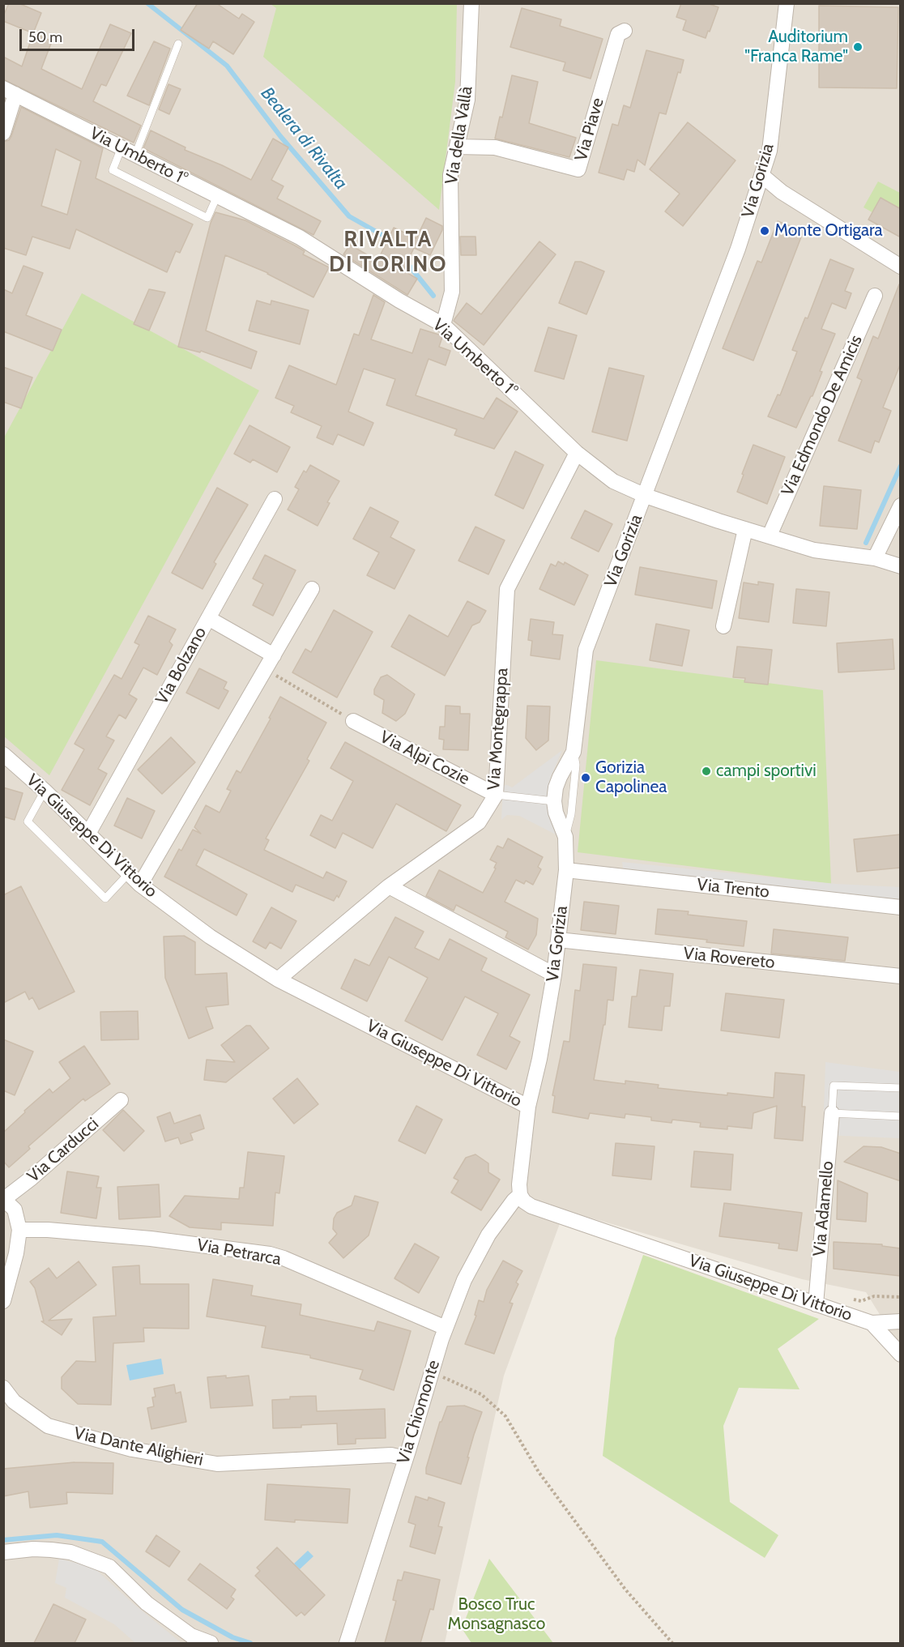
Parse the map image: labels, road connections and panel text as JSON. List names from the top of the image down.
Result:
{
  "streets": {
    "street": [
      "Via Piave",
      "Via della Vallà",
      "Via Umberto 1°",
      "Via Gorizia",
      "Via Edmondo De Amicis",
      "Via Bolzano",
      "Via Montegrappa",
      "Via Alpi Cozie",
      "Via Giuseppe Di Vittorio",
      "Via Trento",
      "Via Rovereto",
      "Via Carducci",
      "Via Adamello",
      "Via Petrarca",
      "Via Chiomonte",
      "Via Dante Alighieri"
    ]
  },
  "crossings": [
    ["Via Piave", "Via della Vallà"],
    ["Via della Vallà", "Via Umberto 1°"],
    ["Via Umberto 1°", "Via Gorizia"],
    ["Via Umberto 1°", "Via Edmondo De Amicis"],
    ["Via Umberto 1°", "Via Montegrappa"],
    ["Via Gorizia", "Via Giuseppe Di Vittorio"],
    ["Via Gorizia", "Via Trento"],
    ["Via Gorizia", "Via Rovereto"],
    ["Via Bolzano", "Via Giuseppe Di Vittorio"],
    ["Via Montegrappa", "Via Alpi Cozie"],
    ["Via Montegrappa", "Via Giuseppe Di Vittorio"],
    ["Via Giuseppe Di Vittorio", "Via Adamello"],
    ["Via Giuseppe Di Vittorio", "Via Chiomonte"],
    ["Via Petrarca", "Via Chiomonte"],
    ["Via Chiomonte", "Via Dante Alighieri"]
  ],
  "districts": ["RIVALTA DI TORINO"],
  "water": ["Bealera di Rivalta"],
  "parks": ["Bosco Truc Monsagnasco"],
  "places": [
    "Auditorium \"Franca Rame\"",
    "Monte Ortigara",
    "campi sportivi",
    "Gorizia Capolinea"
  ],
  "scale_bar": "50 m"
}
